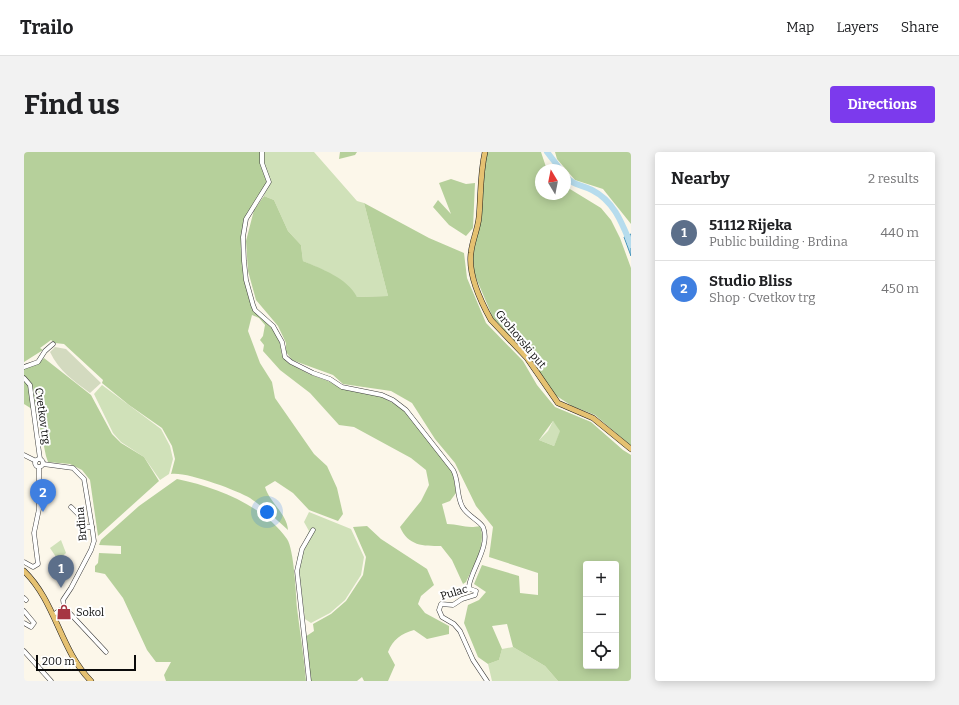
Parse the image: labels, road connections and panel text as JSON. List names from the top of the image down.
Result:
{
  "streets": {
    "main road": ["Grohovski put"],
    "street": ["Cvetkov trg", "Brdina", "Pulac"]
  },
  "crossings": [
    ["Cvetkov trg", "Brdina"]
  ],
  "places": {
    "shop": ["Sokol"]
  },
  "scale_bar": "200 m",
  "north": "top",
  "page": {
    "header": "Trailo",
    "nav": ["Map", "Layers", "Share"],
    "buttons": "Directions",
    "title": "Find us",
    "heading": ["Nearby", "2 results"],
    "list": [
      {
        "mark": "1",
        "name": "51112 Rijeka",
        "note": "Public building · Brdina",
        "value": "440 m"
      },
      {
        "mark": "2",
        "name": "Studio Bliss",
        "note": "Shop · Cvetkov trg",
        "value": "450 m"
      }
    ],
    "pins": ["2", "1"],
    "map_buttons": ["+", "−"],
    "scale": "200 m"
  }
}
